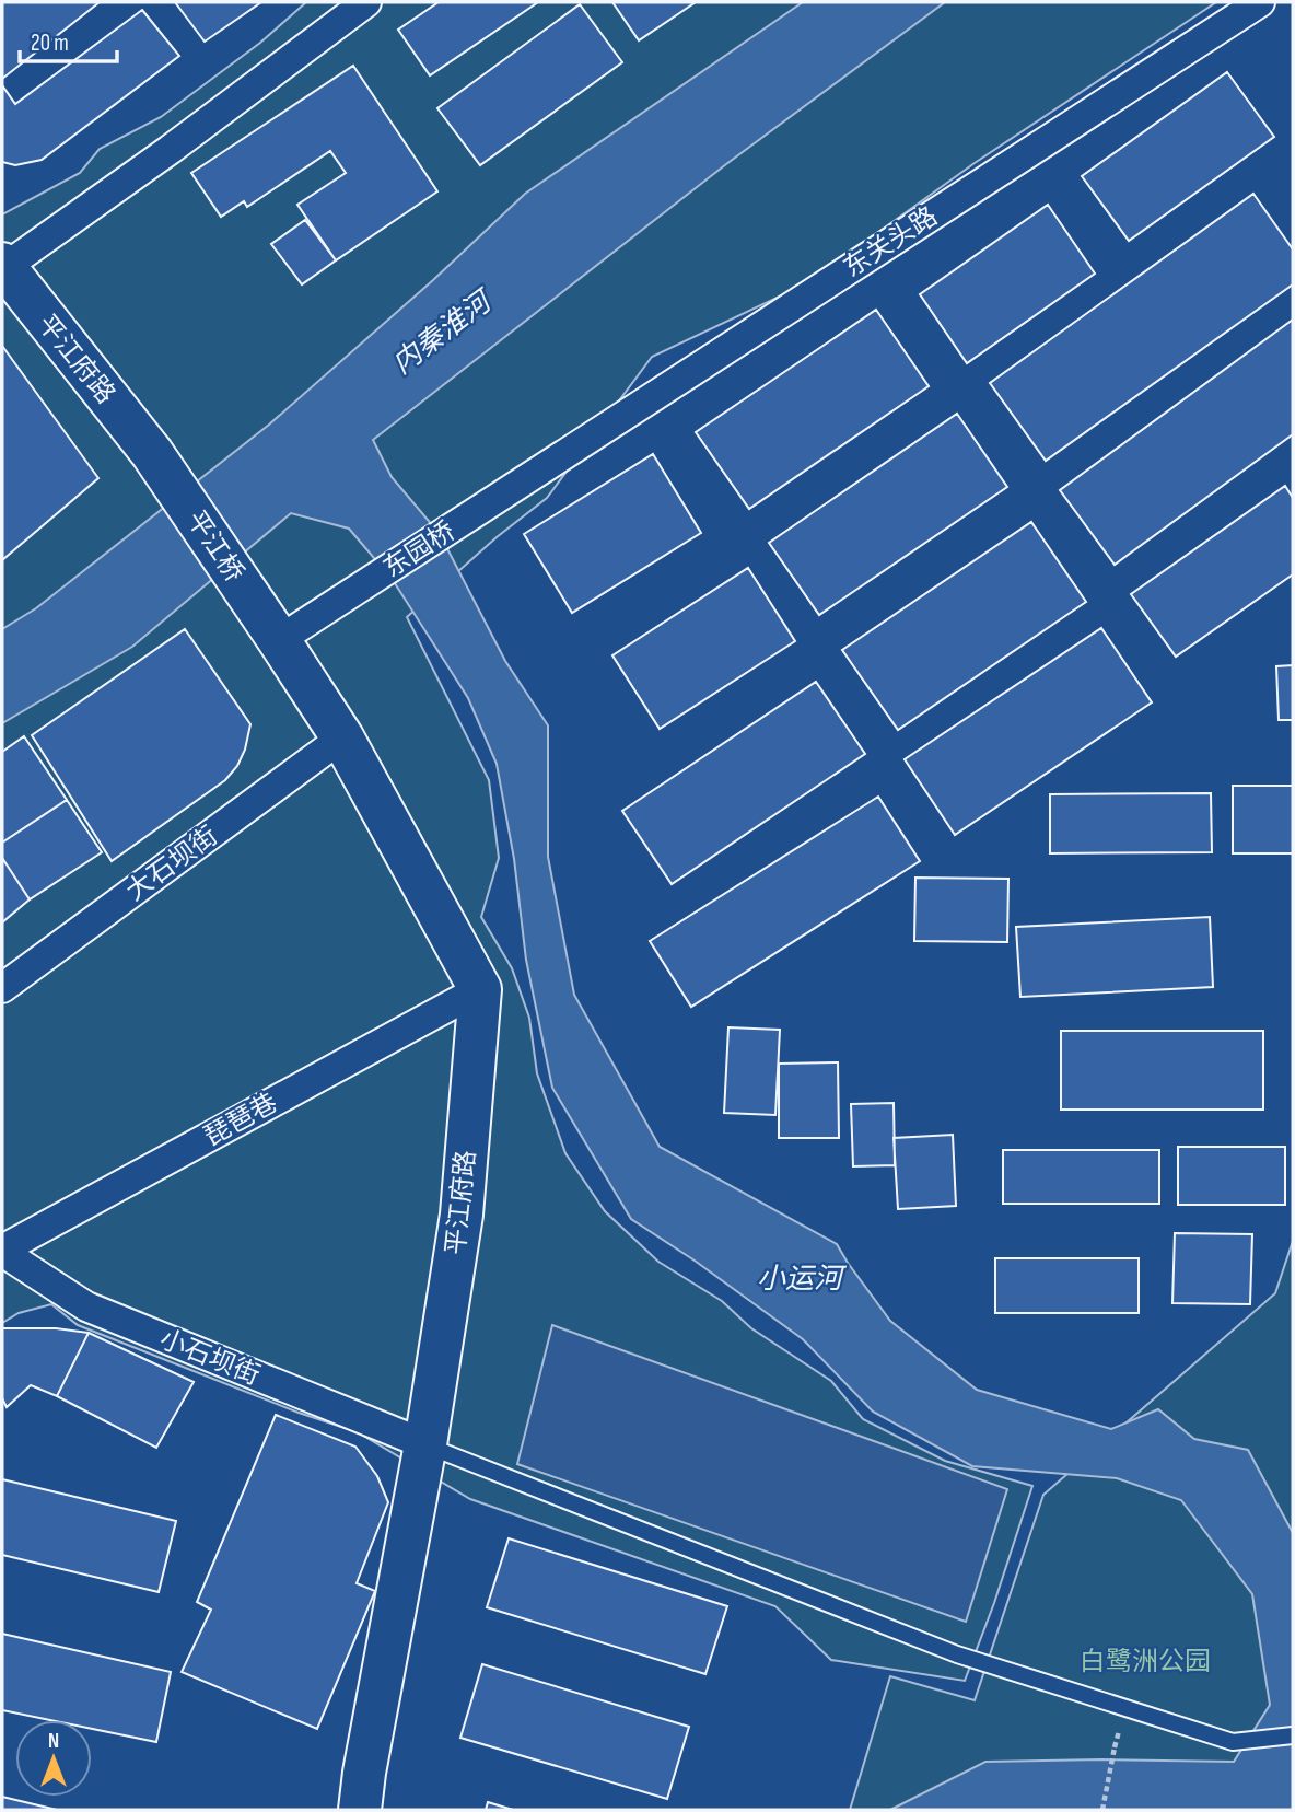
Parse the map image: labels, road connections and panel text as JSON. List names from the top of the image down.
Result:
{
  "streets": {
    "street": [
      "东关头路",
      "平江府路",
      "平江桥",
      "东园桥",
      "大石坝街",
      "琵琶巷",
      "小石坝街"
    ]
  },
  "crossings": [
    ["东关头路", "东园桥"],
    ["平江府路", "平江桥"],
    ["平江府路", "琵琶巷"],
    ["平江府路", "小石坝街"],
    ["平江桥", "东园桥"],
    ["琵琶巷", "小石坝街"]
  ],
  "water": ["内秦淮河", "小运河"],
  "parks": ["白鹭洲公园"],
  "scale_bar": "20 m",
  "north": "top"
}
